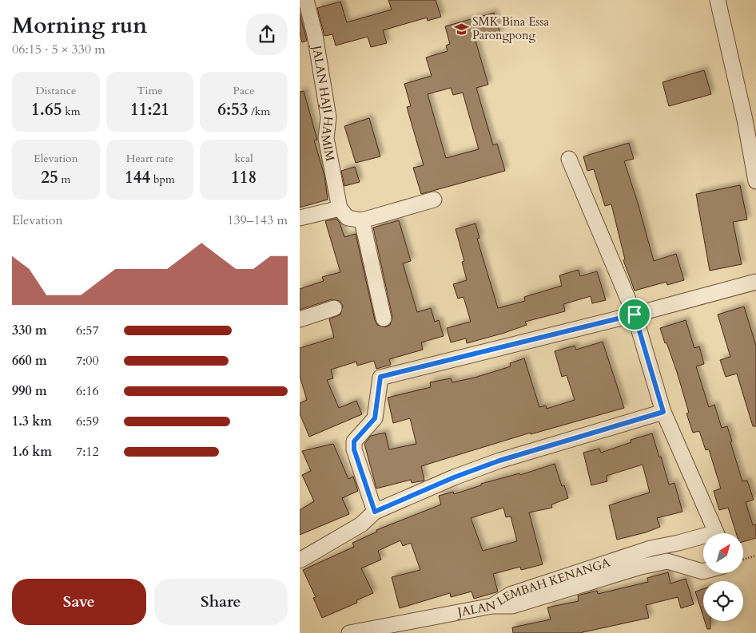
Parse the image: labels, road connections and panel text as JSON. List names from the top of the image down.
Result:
{
  "streets": {
    "street": ["JALAN HAJI HAMIM", "JALAN LEMBAH KENANGA"]
  },
  "places": {
    "school or university": ["SMK Bina Essa Parongpong"]
  },
  "north": "top right",
  "page": {
    "heading": ["Morning run", "06:15 · 5 × 330 m"],
    "stats": [
      ["Distance", "1.65 km"],
      ["Time", "11:21"],
      ["Pace", "6:53 /km"],
      ["Elevation", "25 m"],
      ["Heart rate", "144 bpm"],
      ["kcal", "118"]
    ],
    "chart": ["Elevation", "139–143 m"],
    "list": [
      {
        "name": "330 m",
        "note": "6:57"
      },
      {
        "name": "660 m",
        "note": "7:00"
      },
      {
        "name": "990 m",
        "note": "6:16"
      },
      {
        "name": "1.3 km",
        "note": "6:59"
      },
      {
        "name": "1.6 km",
        "note": "7:12"
      }
    ],
    "buttons": ["Save", "Share"]
  }
}
